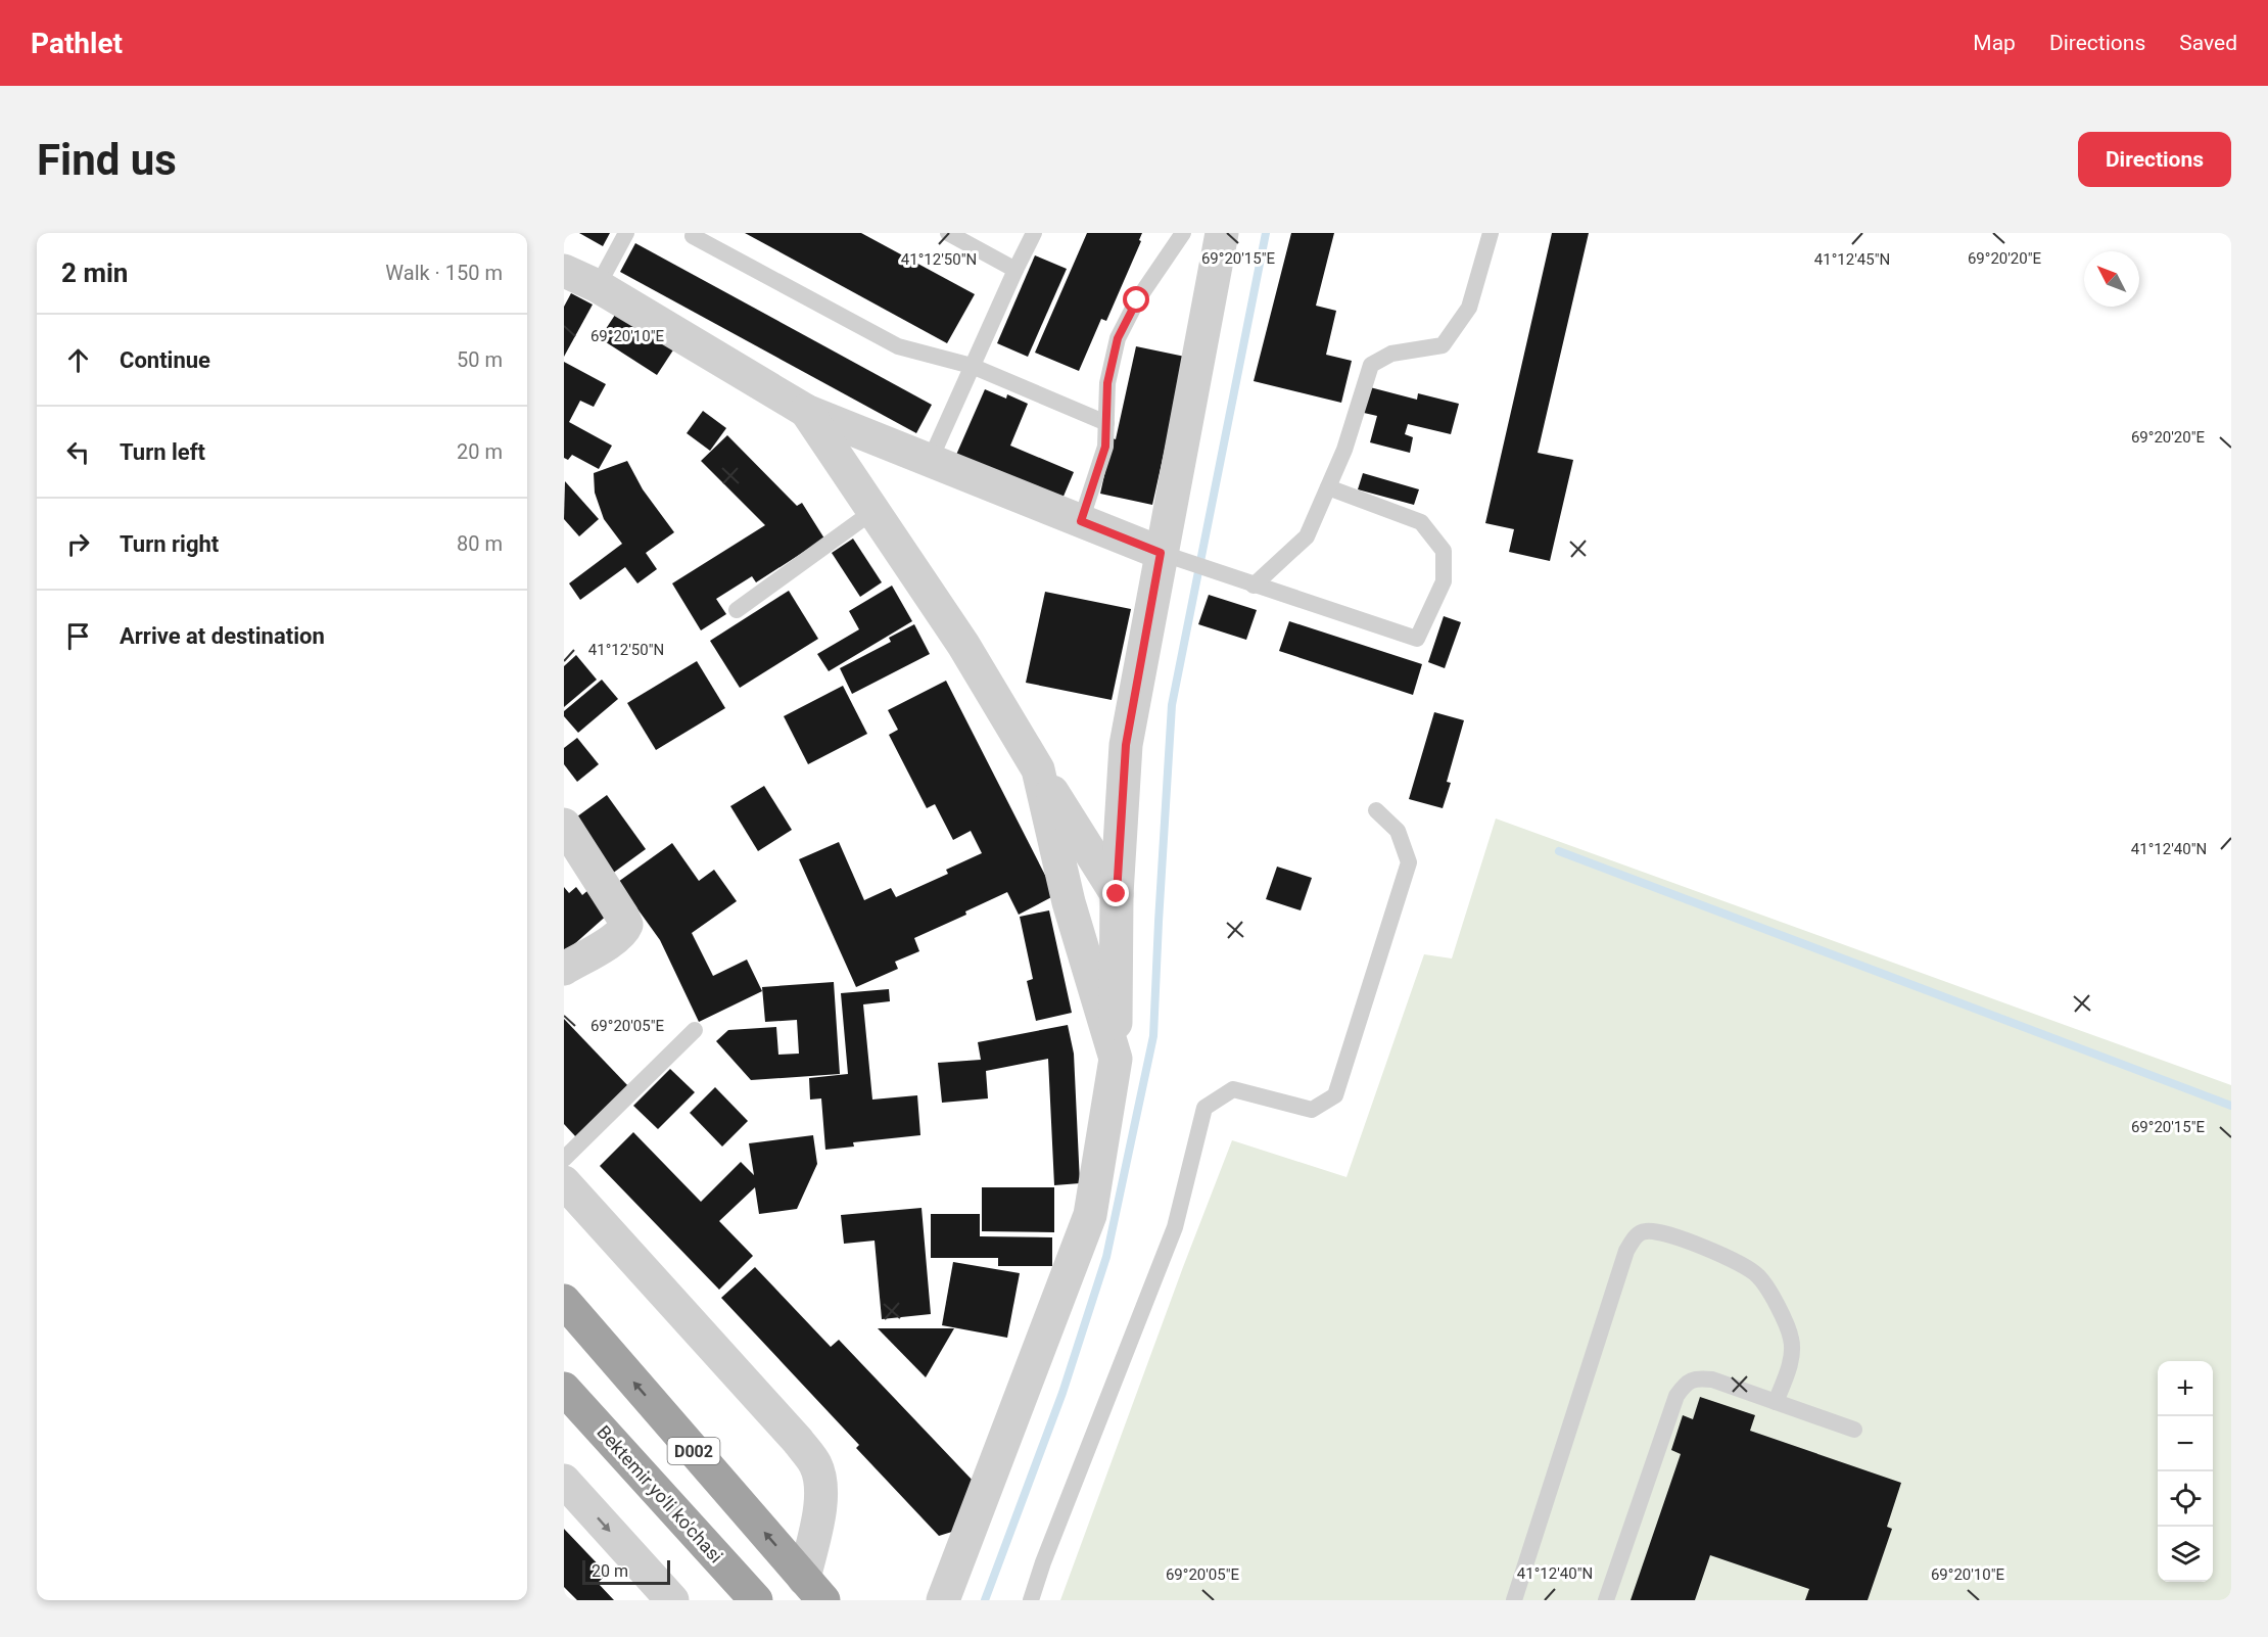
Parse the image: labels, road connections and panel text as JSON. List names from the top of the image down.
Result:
{
  "streets": {
    "highway": ["D002", "Bektemir yo'li ko'chasi"]
  },
  "scale_bar": "20 m",
  "north": "top left",
  "page": {
    "header": "Pathlet",
    "nav": ["Map", "Directions", "Saved"],
    "buttons": "Directions",
    "title": "Find us",
    "heading": ["2 min", "Walk · 150 m"],
    "list": [
      ["Continue", "50 m"],
      ["Turn left", "20 m"],
      ["Turn right", "80 m"],
      "Arrive at destination"
    ],
    "map_buttons": ["+", "−"],
    "scale": "20 m"
  },
  "coordinates": [
    "69°20'15\"E",
    "69°20'20\"E",
    "41°12'50\"N",
    "41°12'45\"N",
    "69°20'10\"E",
    "41°12'40\"N",
    "69°20'05\"E"
  ]
}
